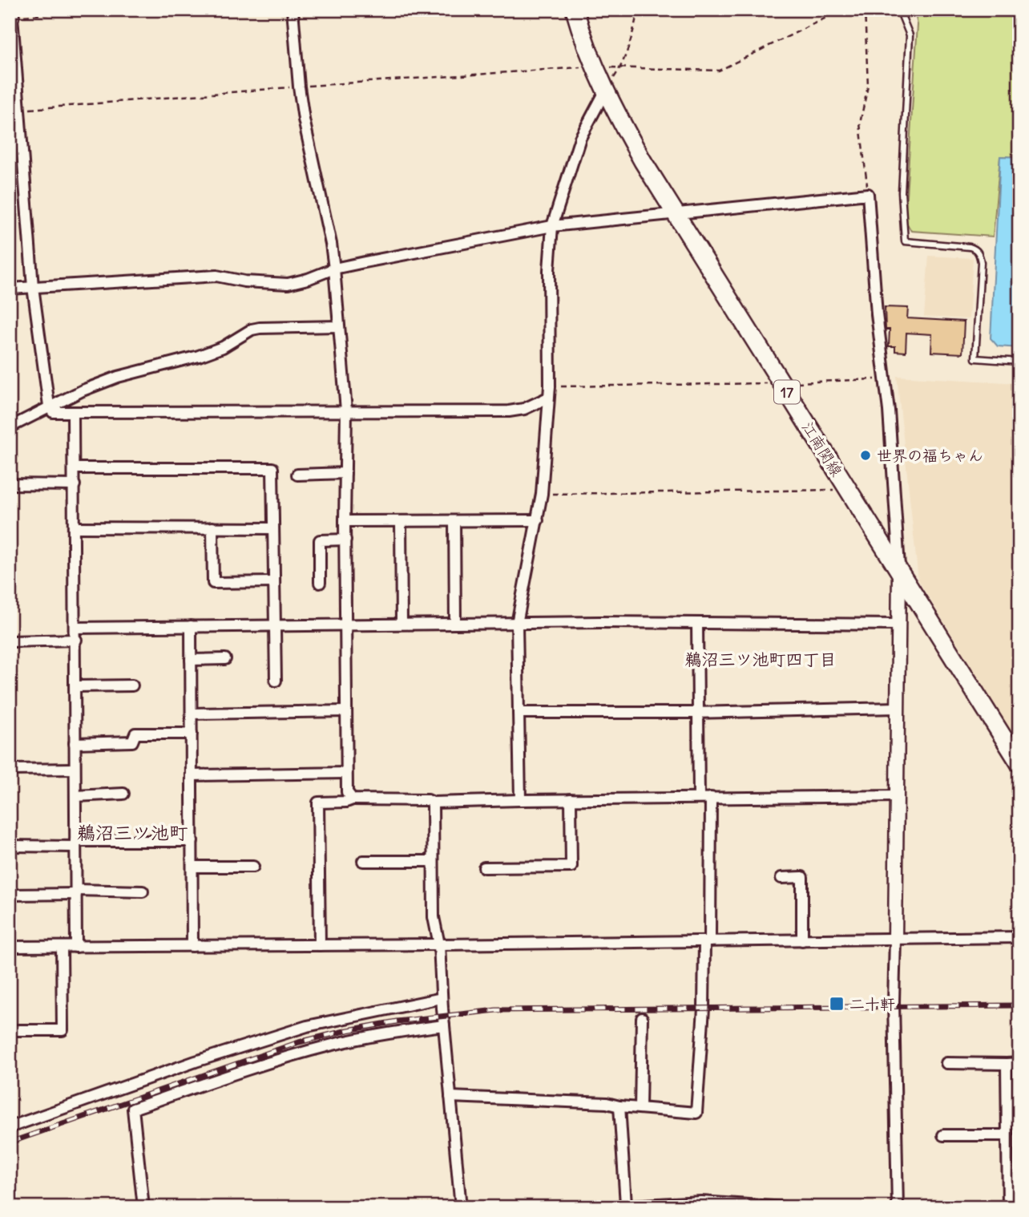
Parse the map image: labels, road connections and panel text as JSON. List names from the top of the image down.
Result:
{
  "streets": {
    "main road": ["17", "江南関線"]
  },
  "districts": ["鵜沼三ツ池町四丁目", "鵜沼三ツ池町"],
  "places": {
    "other": ["世界の福ちゃん"],
    "transit": ["二十軒"]
  }
}
